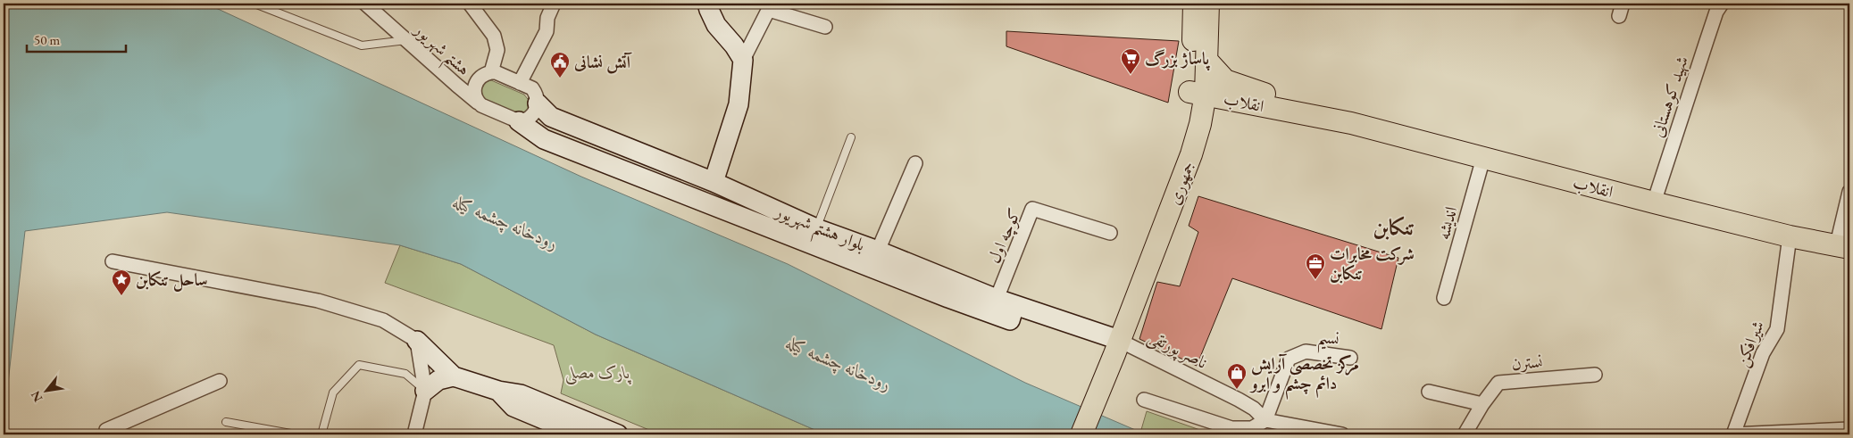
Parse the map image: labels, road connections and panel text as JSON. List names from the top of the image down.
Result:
{
  "streets": {
    "main road": ["انقلاب", "جمهوری"],
    "street": [
      "هشتم شهریور",
      "شهید کوهستانی",
      "اندیشه",
      "بلوار هشتم شهریور",
      "کوچه اول",
      "نسیم",
      "شیرافکن",
      "ناصر پورتقی",
      "نسترن"
    ]
  },
  "crossings": [
    ["هشتم شهریور", "بلوار هشتم شهریور"],
    ["شهید کوهستانی", "انقلاب"],
    ["انقلاب", "جمهوری"],
    ["انقلاب", "اندیشه"],
    ["انقلاب", "شیرافکن"],
    ["جمهوری", "بلوار هشتم شهریور"],
    ["جمهوری", "ناصر پورتقی"],
    ["بلوار هشتم شهریور", "کوچه اول"],
    ["بلوار هشتم شهریور", "ناصر پورتقی"],
    ["نسیم", "ناصر پورتقی"]
  ],
  "districts": ["تنکابن"],
  "water": ["رودخانه چشمه کیله"],
  "parks": ["پارک مصلی"],
  "places": {
    "supermarket": ["پاساژ بزرگ"],
    "public building": ["آتش نشانی"],
    "office": ["شرکت مخابرات تنکابن"],
    "place": ["ساحل تنکابن"],
    "shop": ["مرکز تخصصی آرایش دائم چشم و ابرو"]
  },
  "scale_bar": "50 m",
  "north": "bottom left"
}
